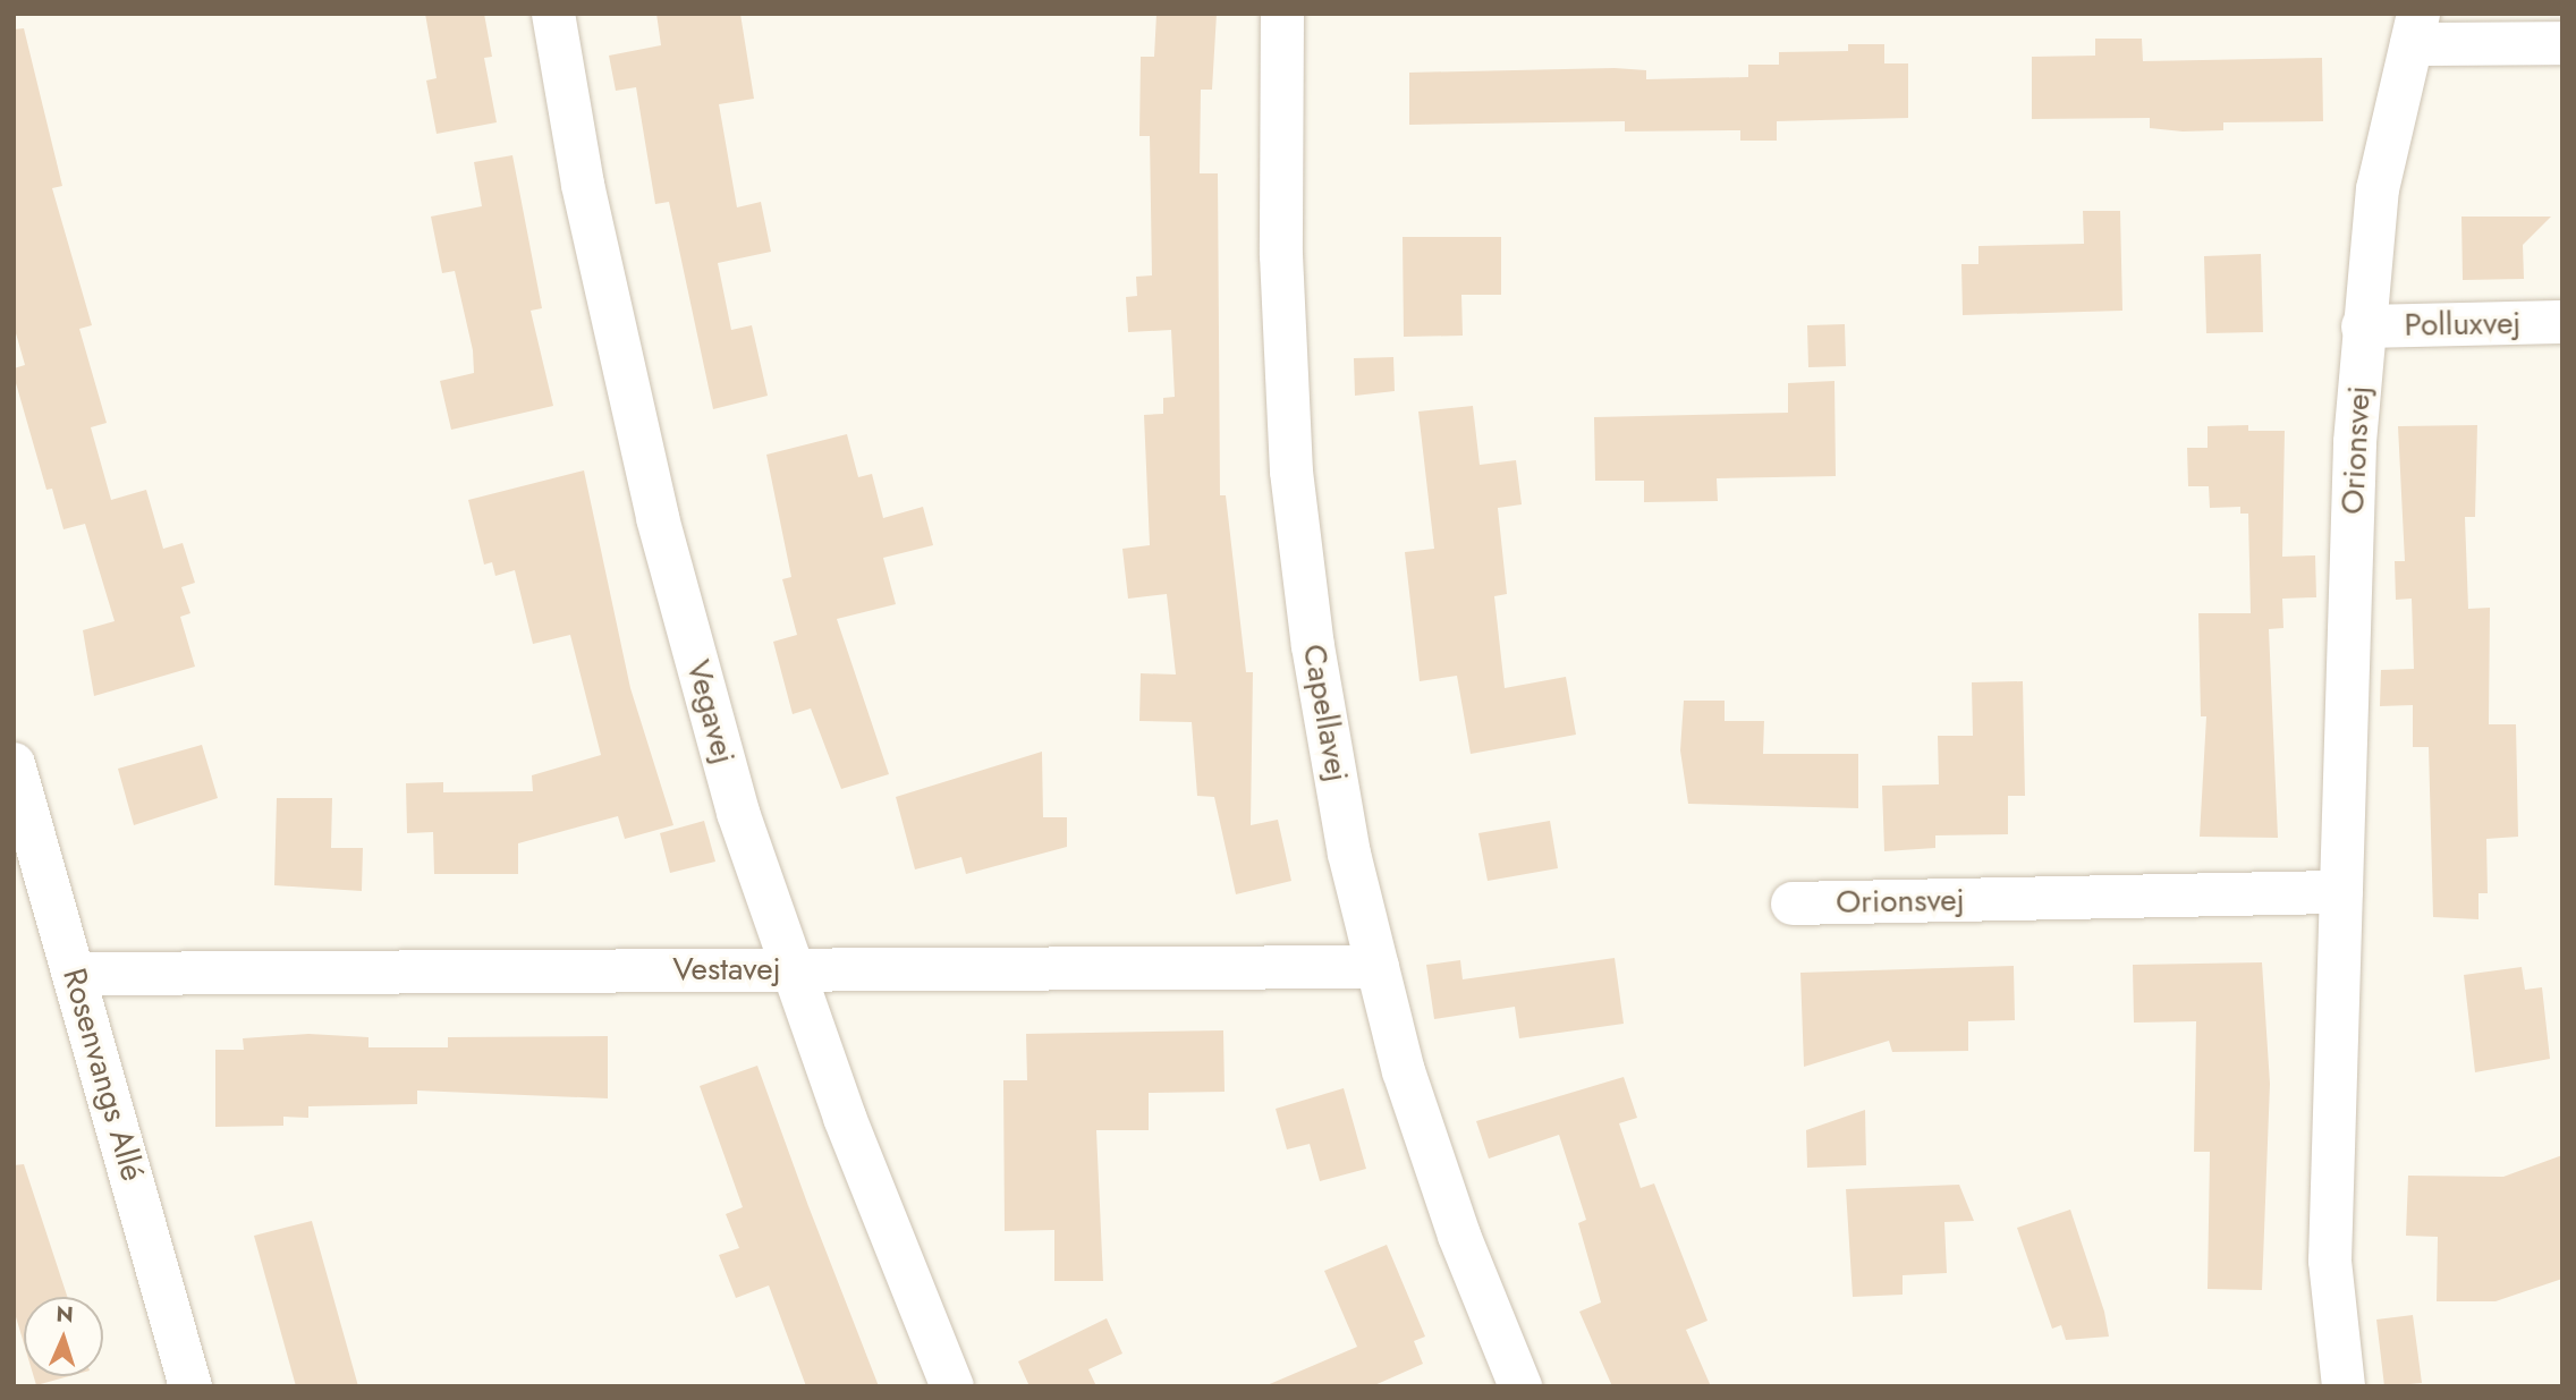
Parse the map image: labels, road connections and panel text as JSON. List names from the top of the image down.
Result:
{
  "streets": {
    "street": [
      "Polluxvej",
      "Orionsvej",
      "Vegavej",
      "Capellavej",
      "Vestavej",
      "Rosenvangs Allé"
    ]
  },
  "crossings": [
    ["Polluxvej", "Orionsvej"],
    ["Vegavej", "Vestavej"],
    ["Capellavej", "Vestavej"],
    ["Vestavej", "Rosenvangs Allé"]
  ],
  "north": "top"
}
